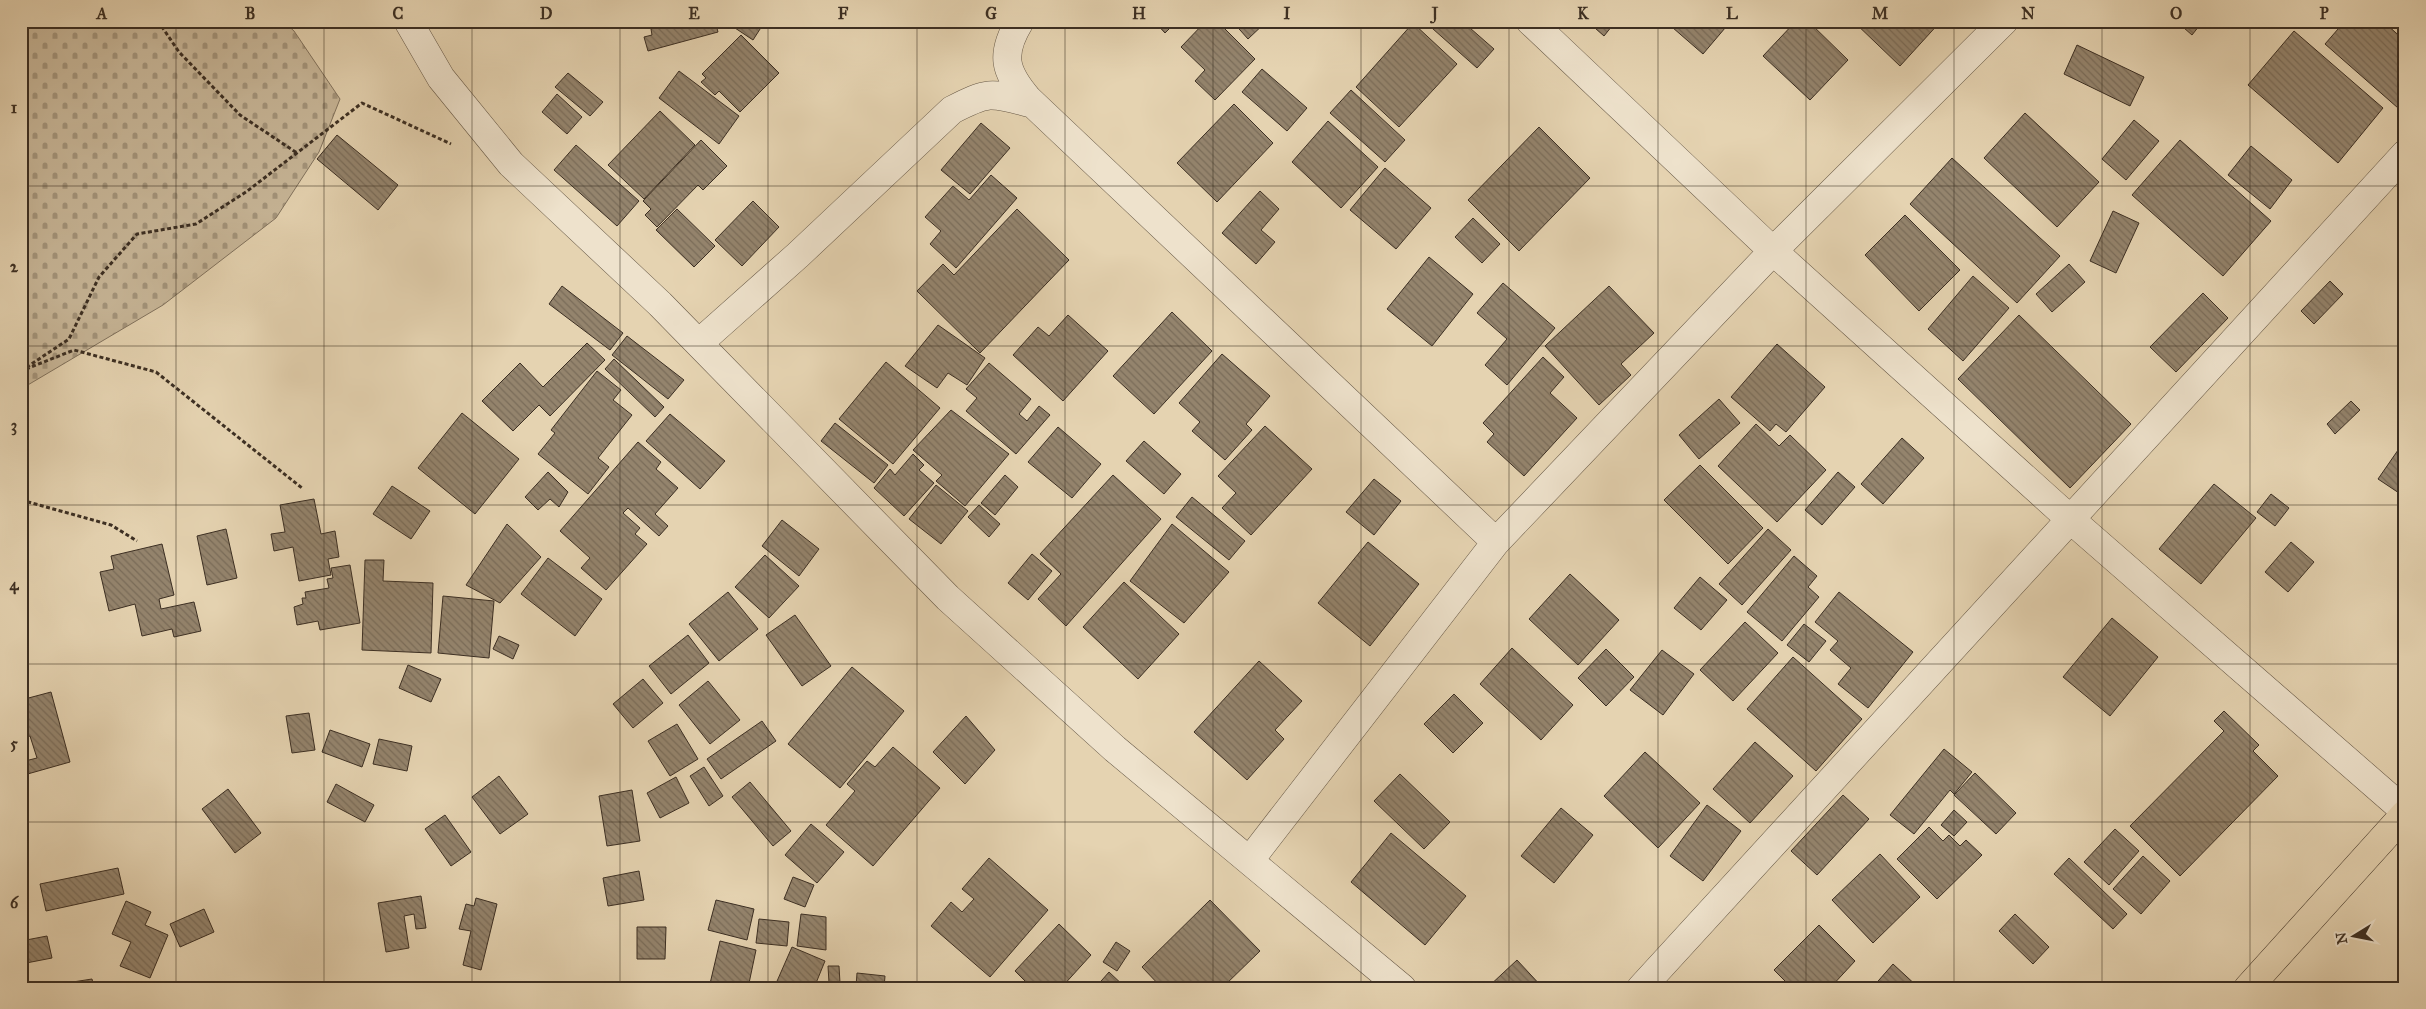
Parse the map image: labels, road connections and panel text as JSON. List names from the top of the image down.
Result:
{
  "north": "left",
  "grid": {
    "columns": [
      "A",
      "B",
      "C",
      "D",
      "E",
      "F",
      "G",
      "H",
      "I",
      "J",
      "K",
      "L",
      "M",
      "N",
      "O",
      "P"
    ],
    "rows": [
      "1",
      "2",
      "3",
      "4",
      "5",
      "6"
    ]
  }
}
